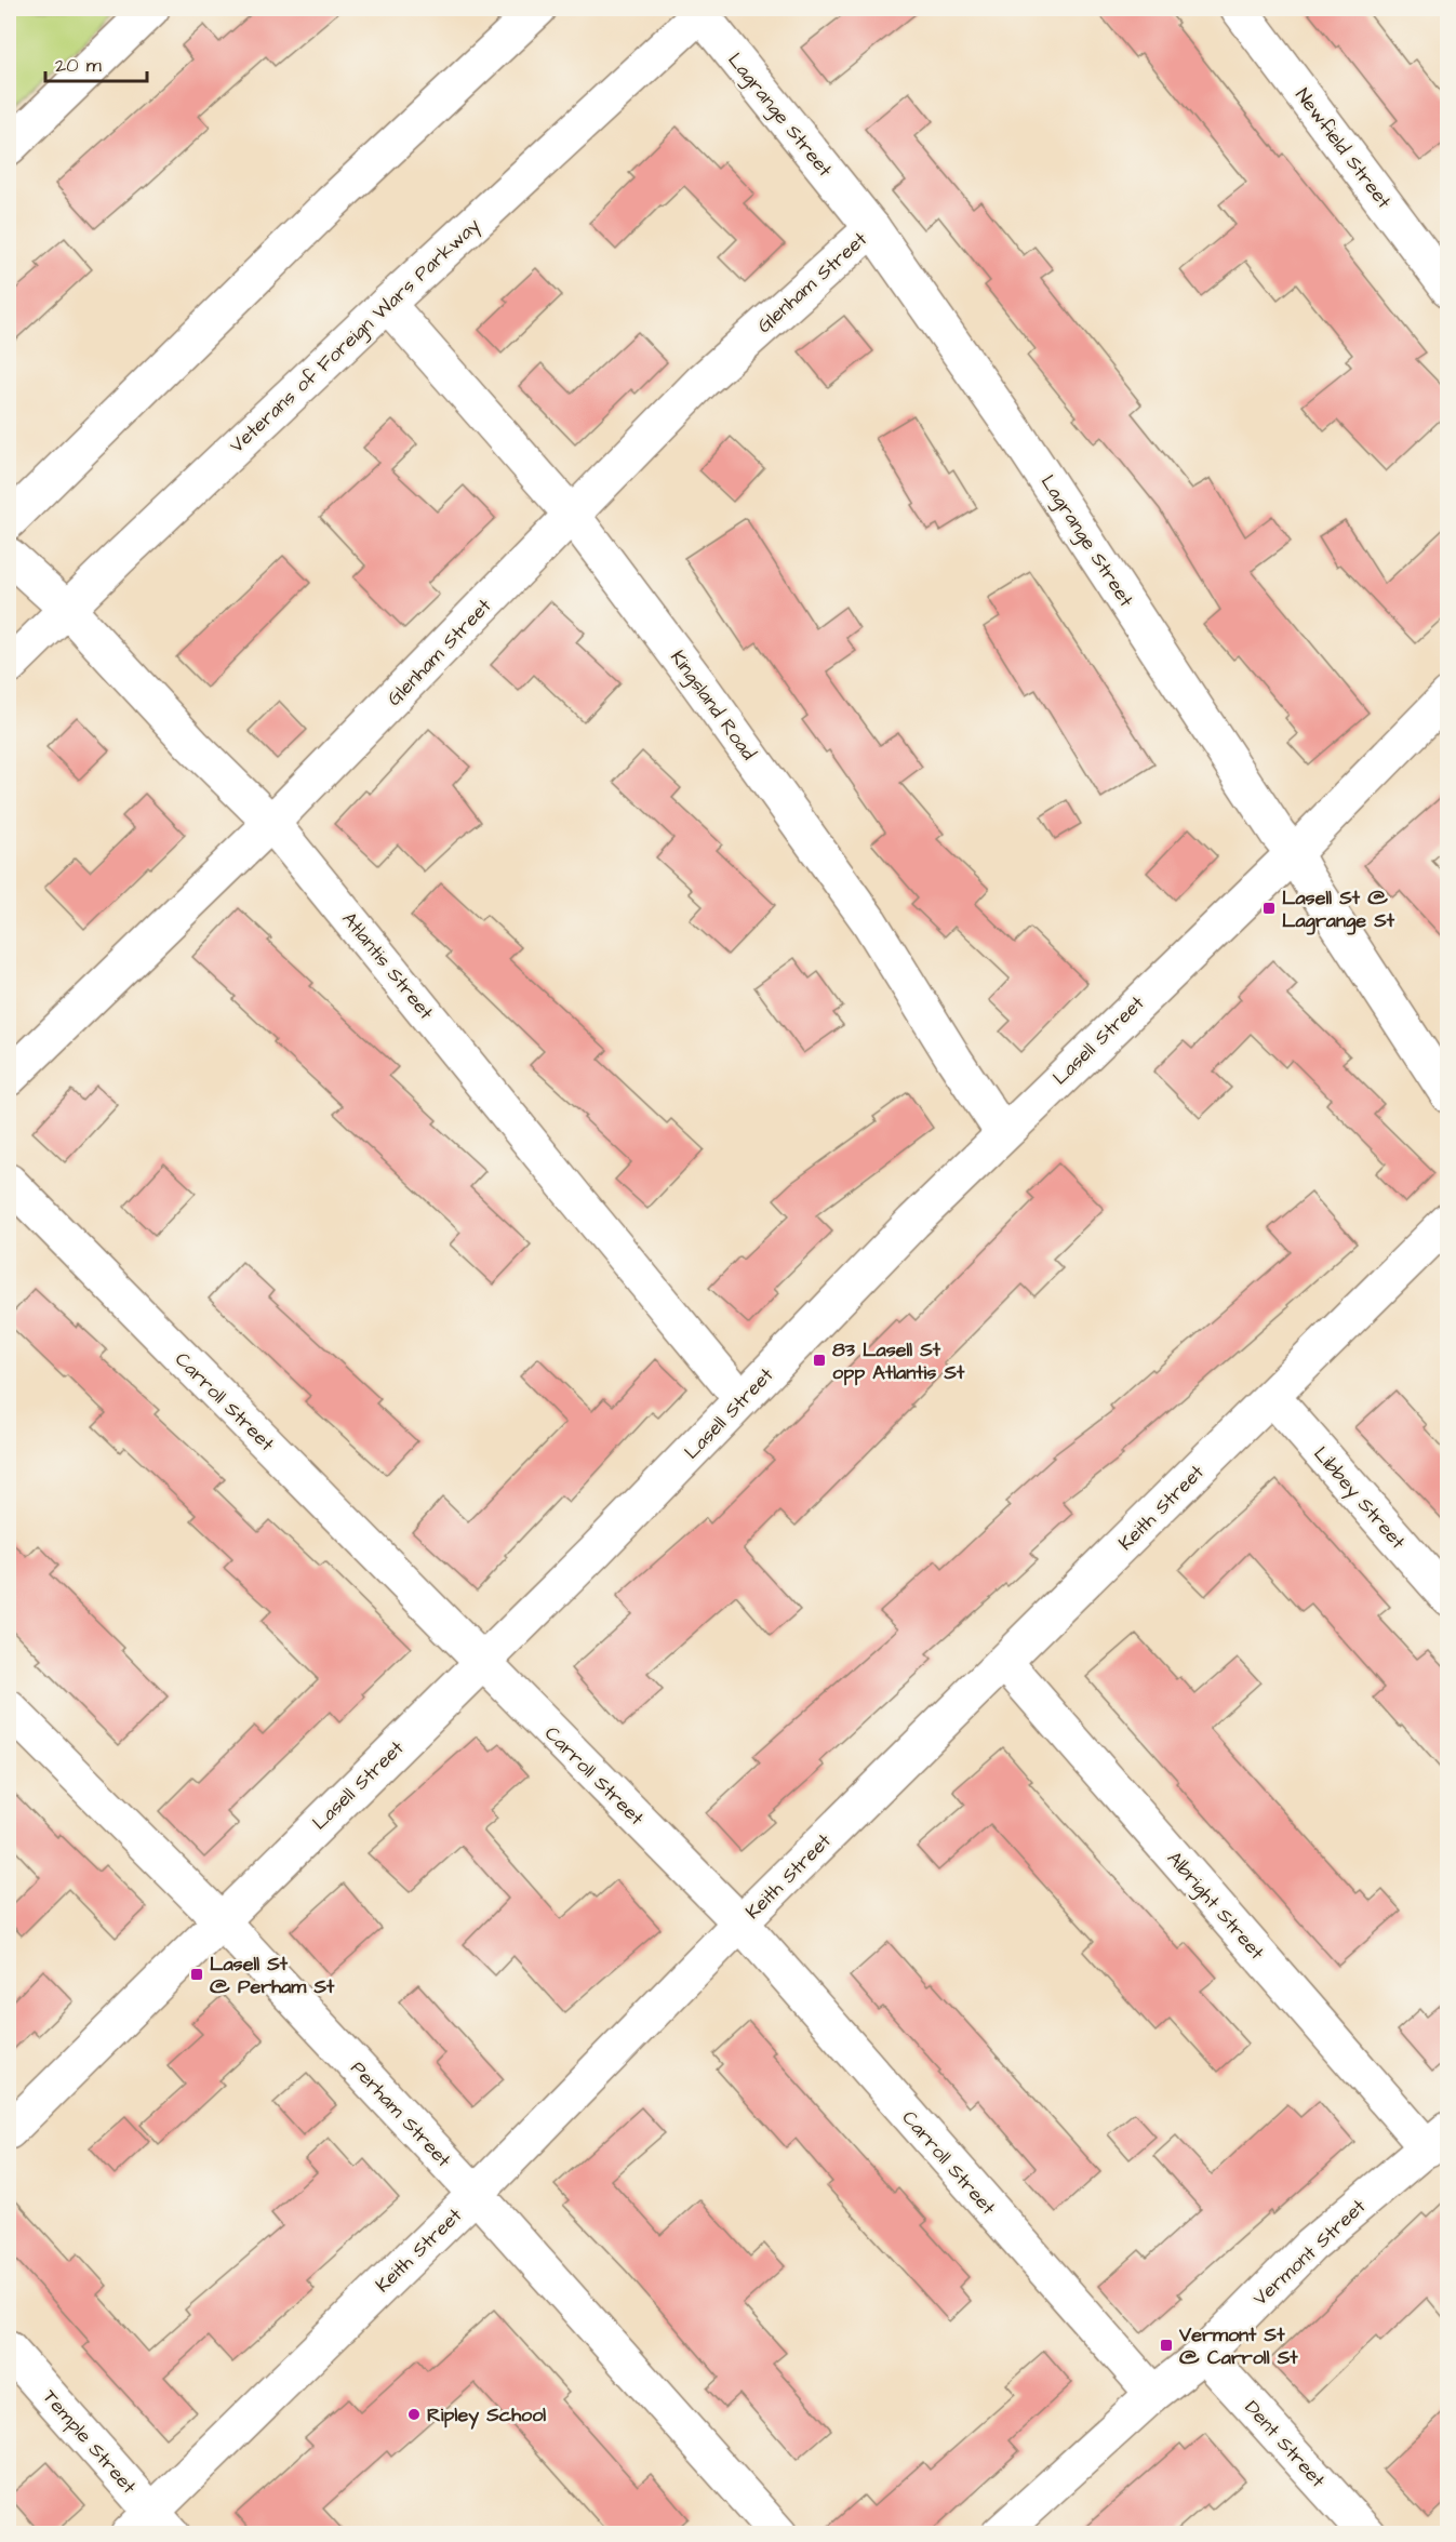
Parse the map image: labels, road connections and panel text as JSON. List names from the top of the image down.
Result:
{
  "streets": {
    "main road": [
      "Lagrange Street",
      "Newfield Street",
      "Glenham Street",
      "Veterans of Foreign Wars Parkway",
      "Kingsland Road",
      "Atlantis Street",
      "Lasell Street",
      "Carroll Street",
      "Libbey Street",
      "Keith Street",
      "Albright Street",
      "Perham Street",
      "Vermont Street",
      "Temple Street",
      "Dent Street"
    ]
  },
  "crossings": [
    ["Lagrange Street", "Glenham Street"],
    ["Lagrange Street", "Veterans of Foreign Wars Parkway"],
    ["Lagrange Street", "Lasell Street"],
    ["Glenham Street", "Kingsland Road"],
    ["Glenham Street", "Atlantis Street"],
    ["Veterans of Foreign Wars Parkway", "Kingsland Road"],
    ["Veterans of Foreign Wars Parkway", "Atlantis Street"],
    ["Kingsland Road", "Lasell Street"],
    ["Atlantis Street", "Lasell Street"],
    ["Lasell Street", "Carroll Street"],
    ["Lasell Street", "Perham Street"],
    ["Carroll Street", "Keith Street"],
    ["Carroll Street", "Vermont Street"],
    ["Libbey Street", "Keith Street"],
    ["Keith Street", "Albright Street"],
    ["Keith Street", "Perham Street"],
    ["Keith Street", "Temple Street"],
    ["Albright Street", "Vermont Street"],
    ["Vermont Street", "Dent Street"]
  ],
  "places": {
    "transit": [
      "Lasell St @ Lagrange St",
      "83 Lasell St opp Atlantis St",
      "Lasell St @ Perham St",
      "Vermont St @ Carroll St"
    ],
    "other": ["Ripley School"]
  },
  "scale_bar": "20 m"
}
